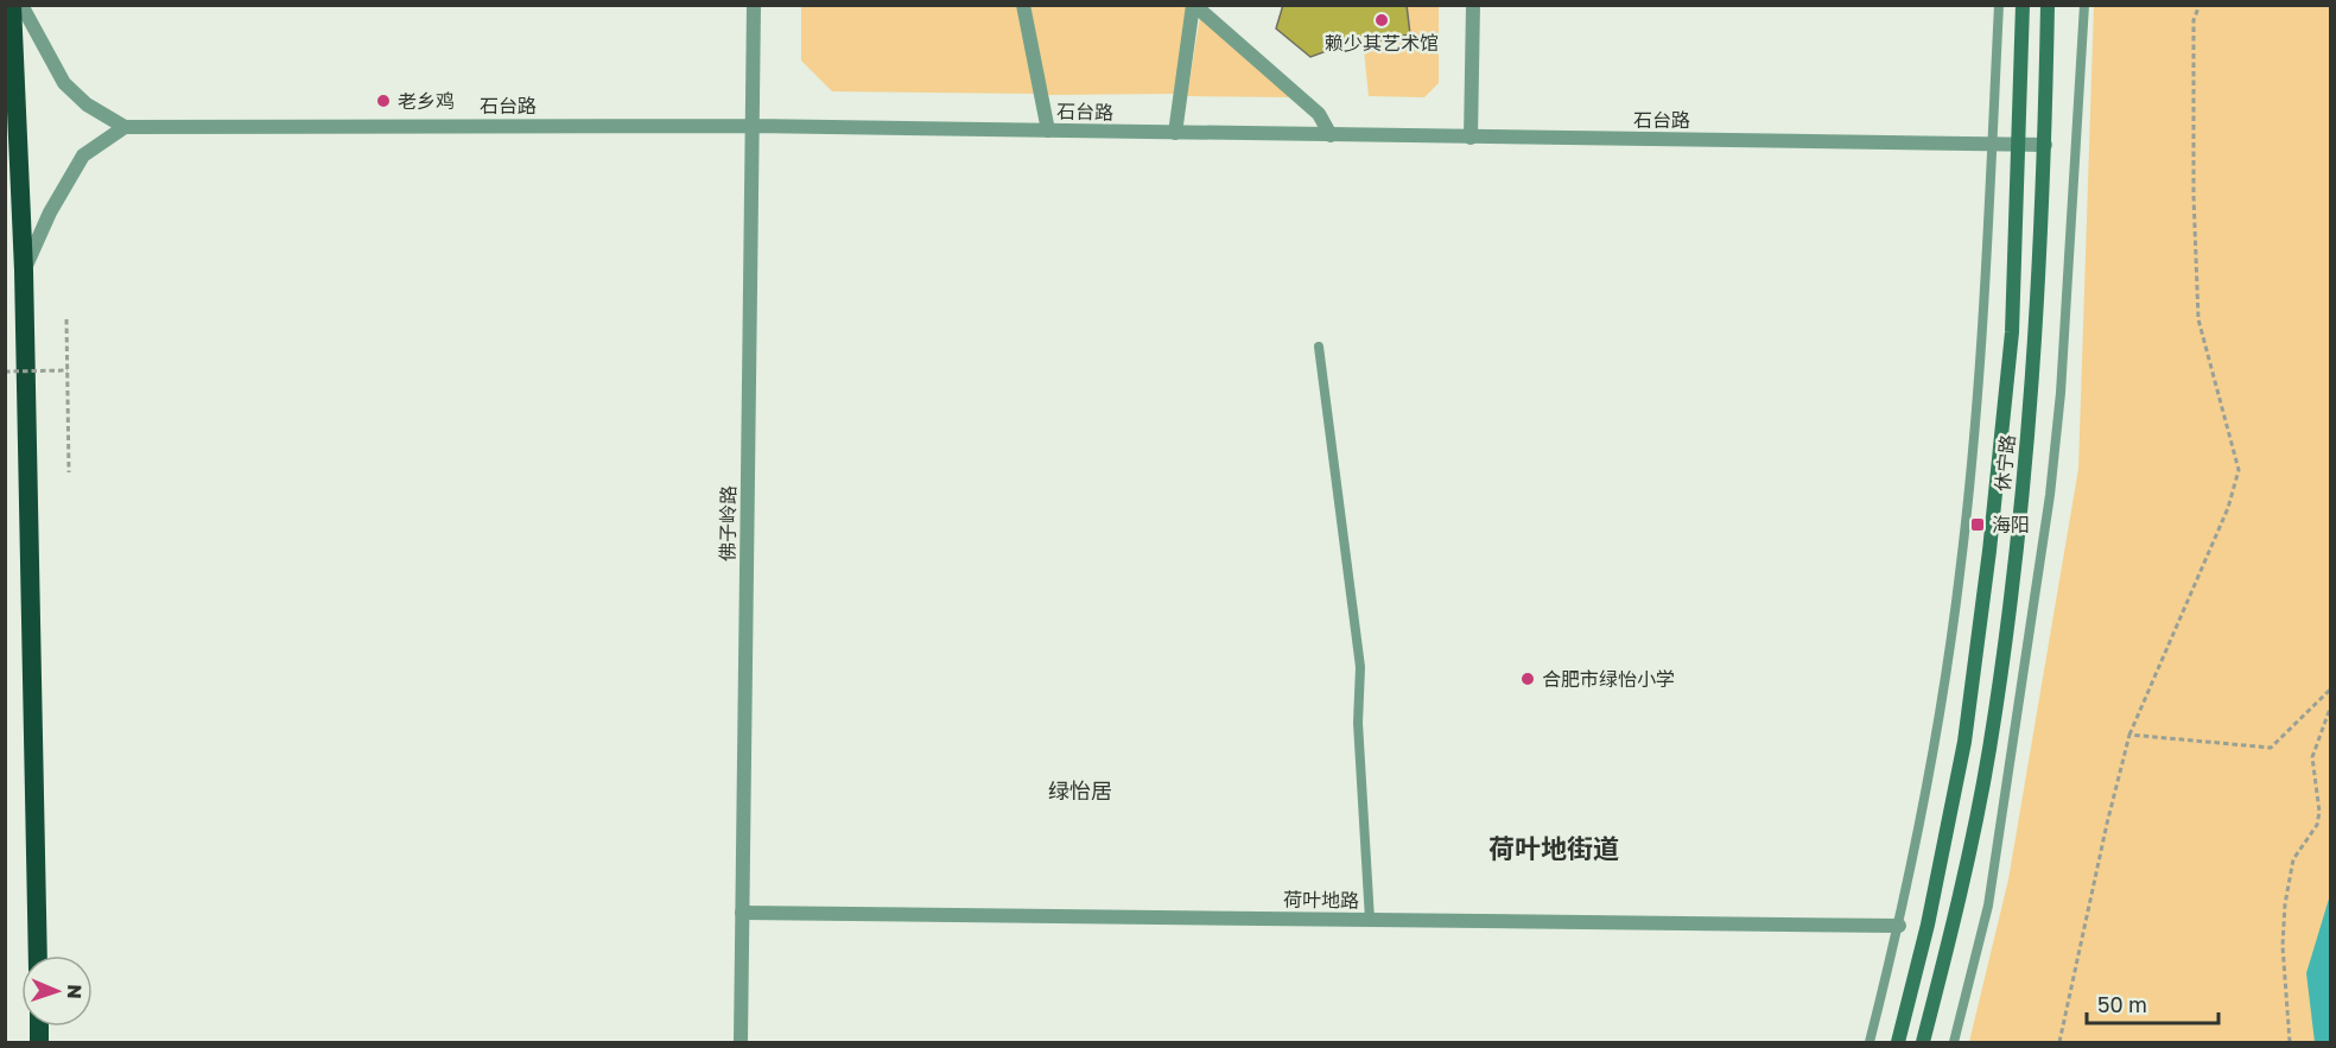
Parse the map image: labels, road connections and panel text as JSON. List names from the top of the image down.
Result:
{
  "streets": {
    "main road": ["休宁路"],
    "street": ["石台路", "佛子岭路", "荷叶地路"]
  },
  "crossings": [
    ["石台路", "休宁路"],
    ["石台路", "佛子岭路"],
    ["佛子岭路", "荷叶地路"]
  ],
  "districts": ["绿怡居", "荷叶地街道"],
  "places": {
    "other": ["赖少其艺术馆", "老乡鸡", "合肥市绿怡小学"],
    "transit": ["海阳"]
  },
  "scale_bar": "50 m",
  "north": "right"
}
